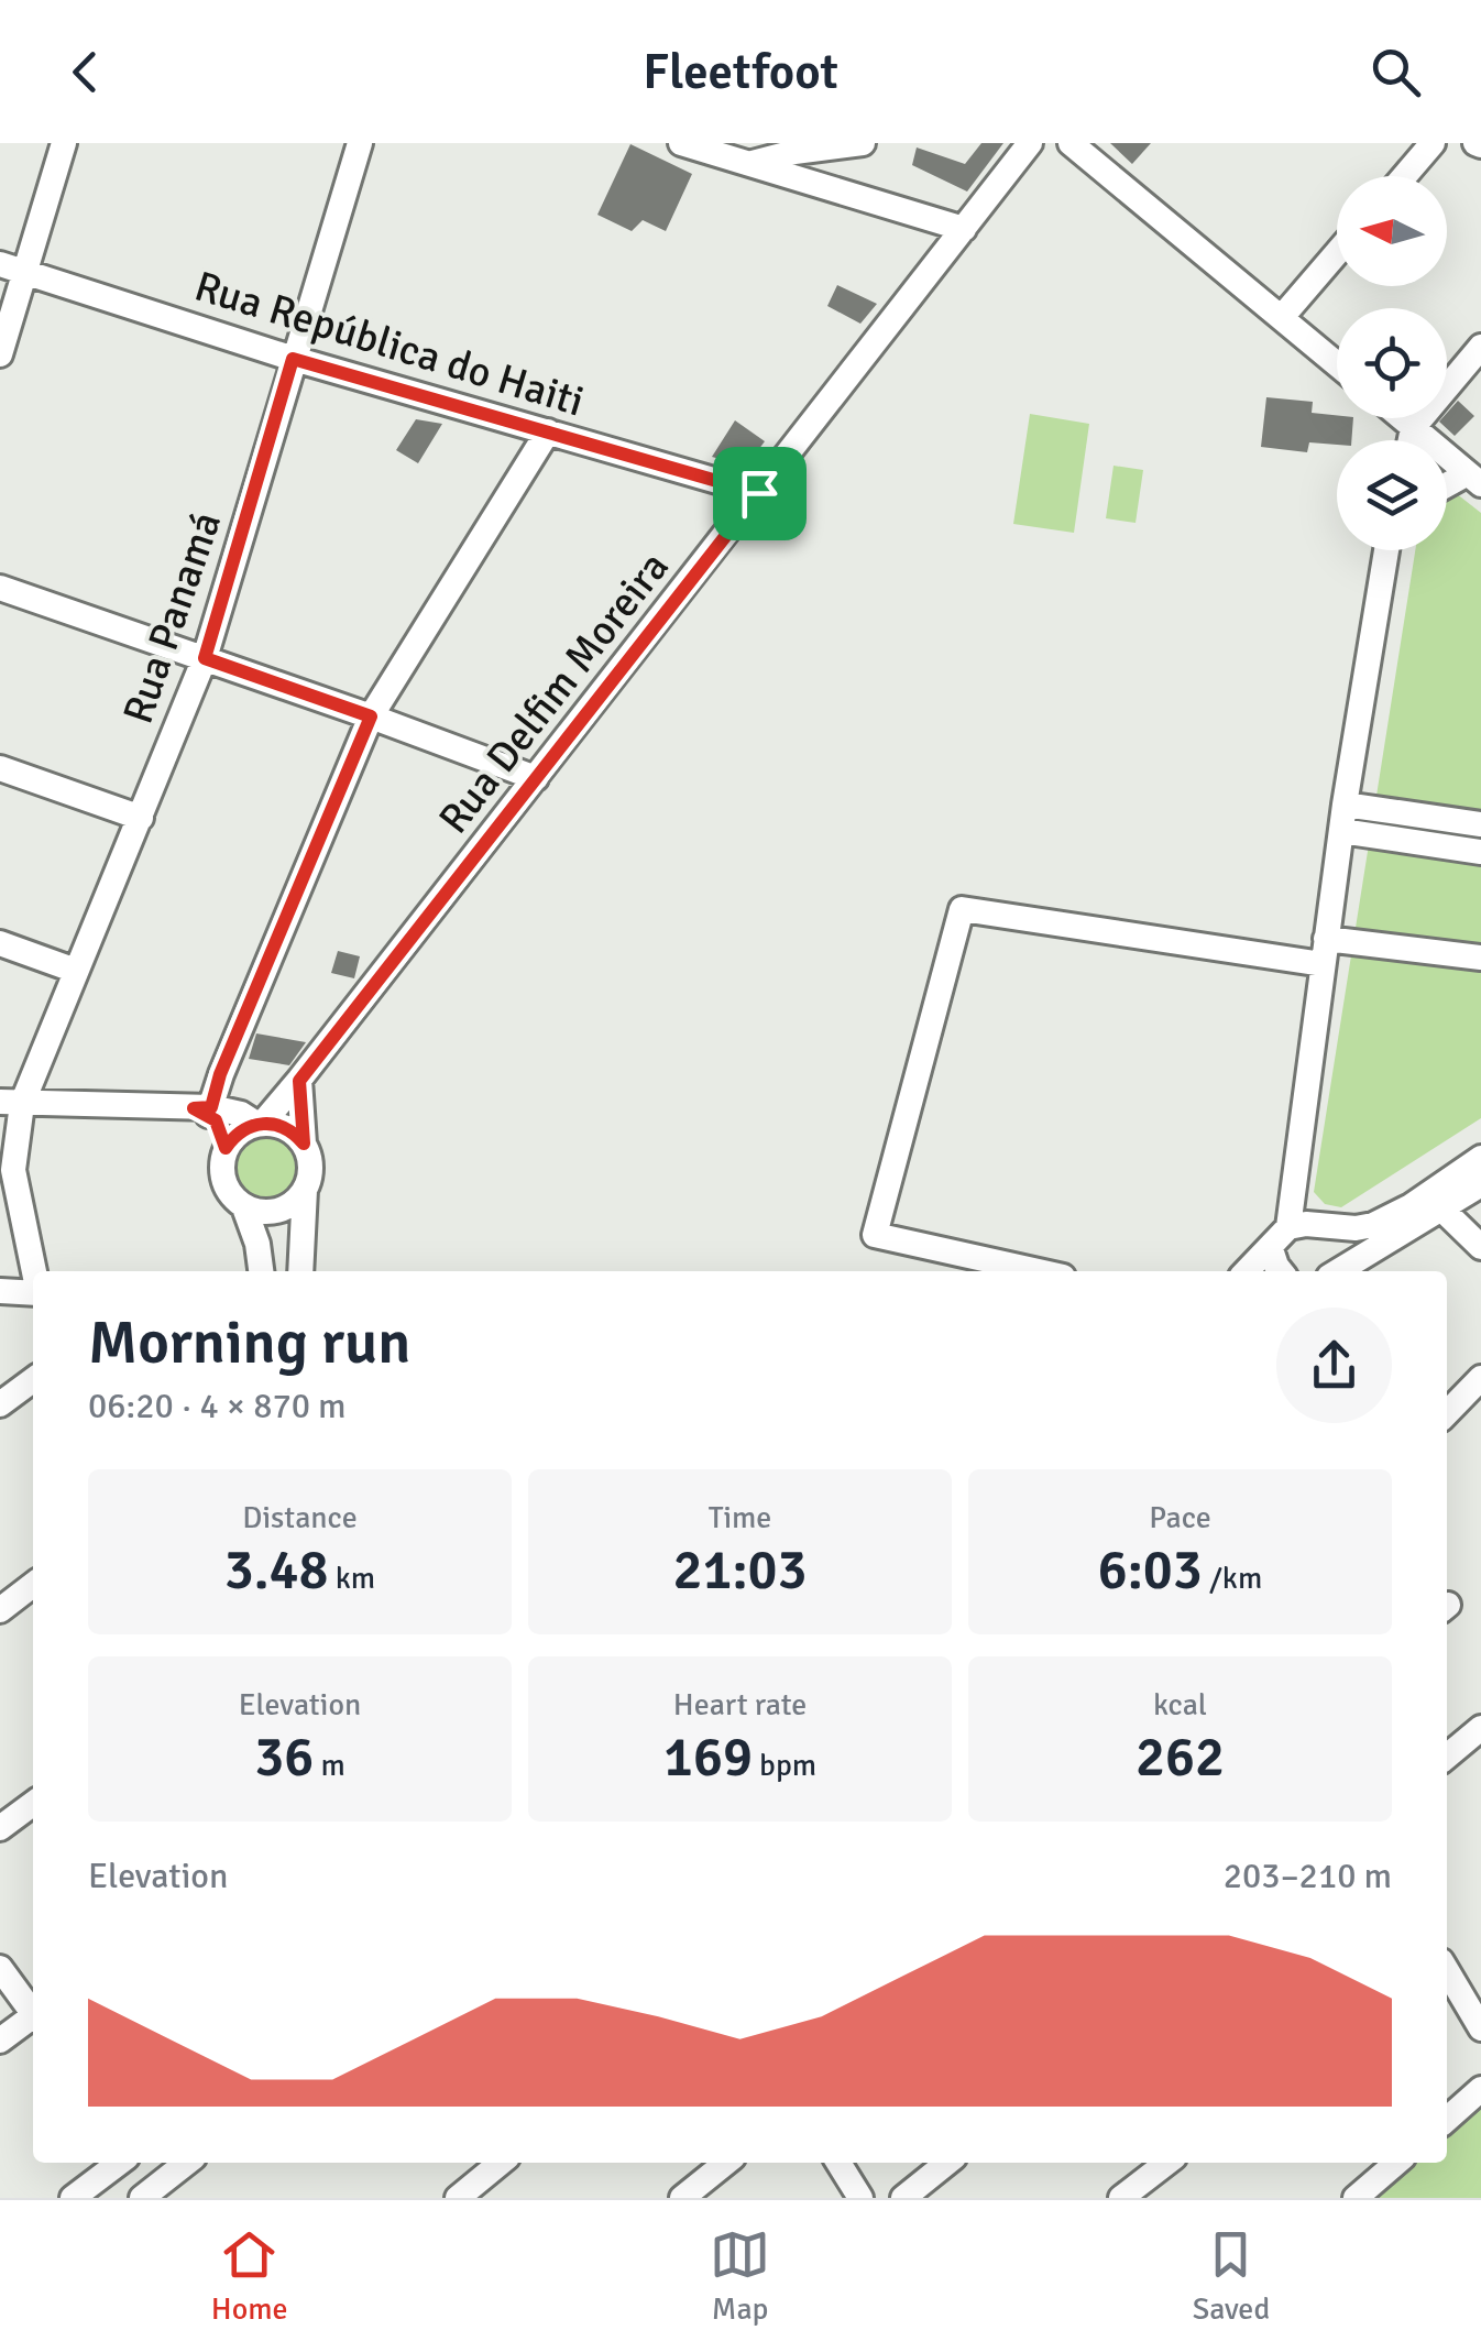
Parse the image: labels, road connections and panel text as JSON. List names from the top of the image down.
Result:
{
  "streets": {
    "street": ["Rua República do Haiti", "Rua Panamá", "Rua Delfim Moreira"]
  },
  "crossings": [
    ["Rua República do Haiti", "Rua Panamá"],
    ["Rua República do Haiti", "Rua Delfim Moreira"]
  ],
  "north": "left",
  "page": {
    "header": "Fleetfoot",
    "heading": ["Morning run", "06:20 · 4 × 870 m"],
    "stats": [
      ["Distance", "3.48 km"],
      ["Time", "21:03"],
      ["Pace", "6:03 /km"],
      ["Elevation", "36 m"],
      ["Heart rate", "169 bpm"],
      ["kcal", "262"]
    ],
    "chart": ["Elevation", "203–210 m"],
    "tabs": ["Home", "Map", "Saved"]
  }
}
